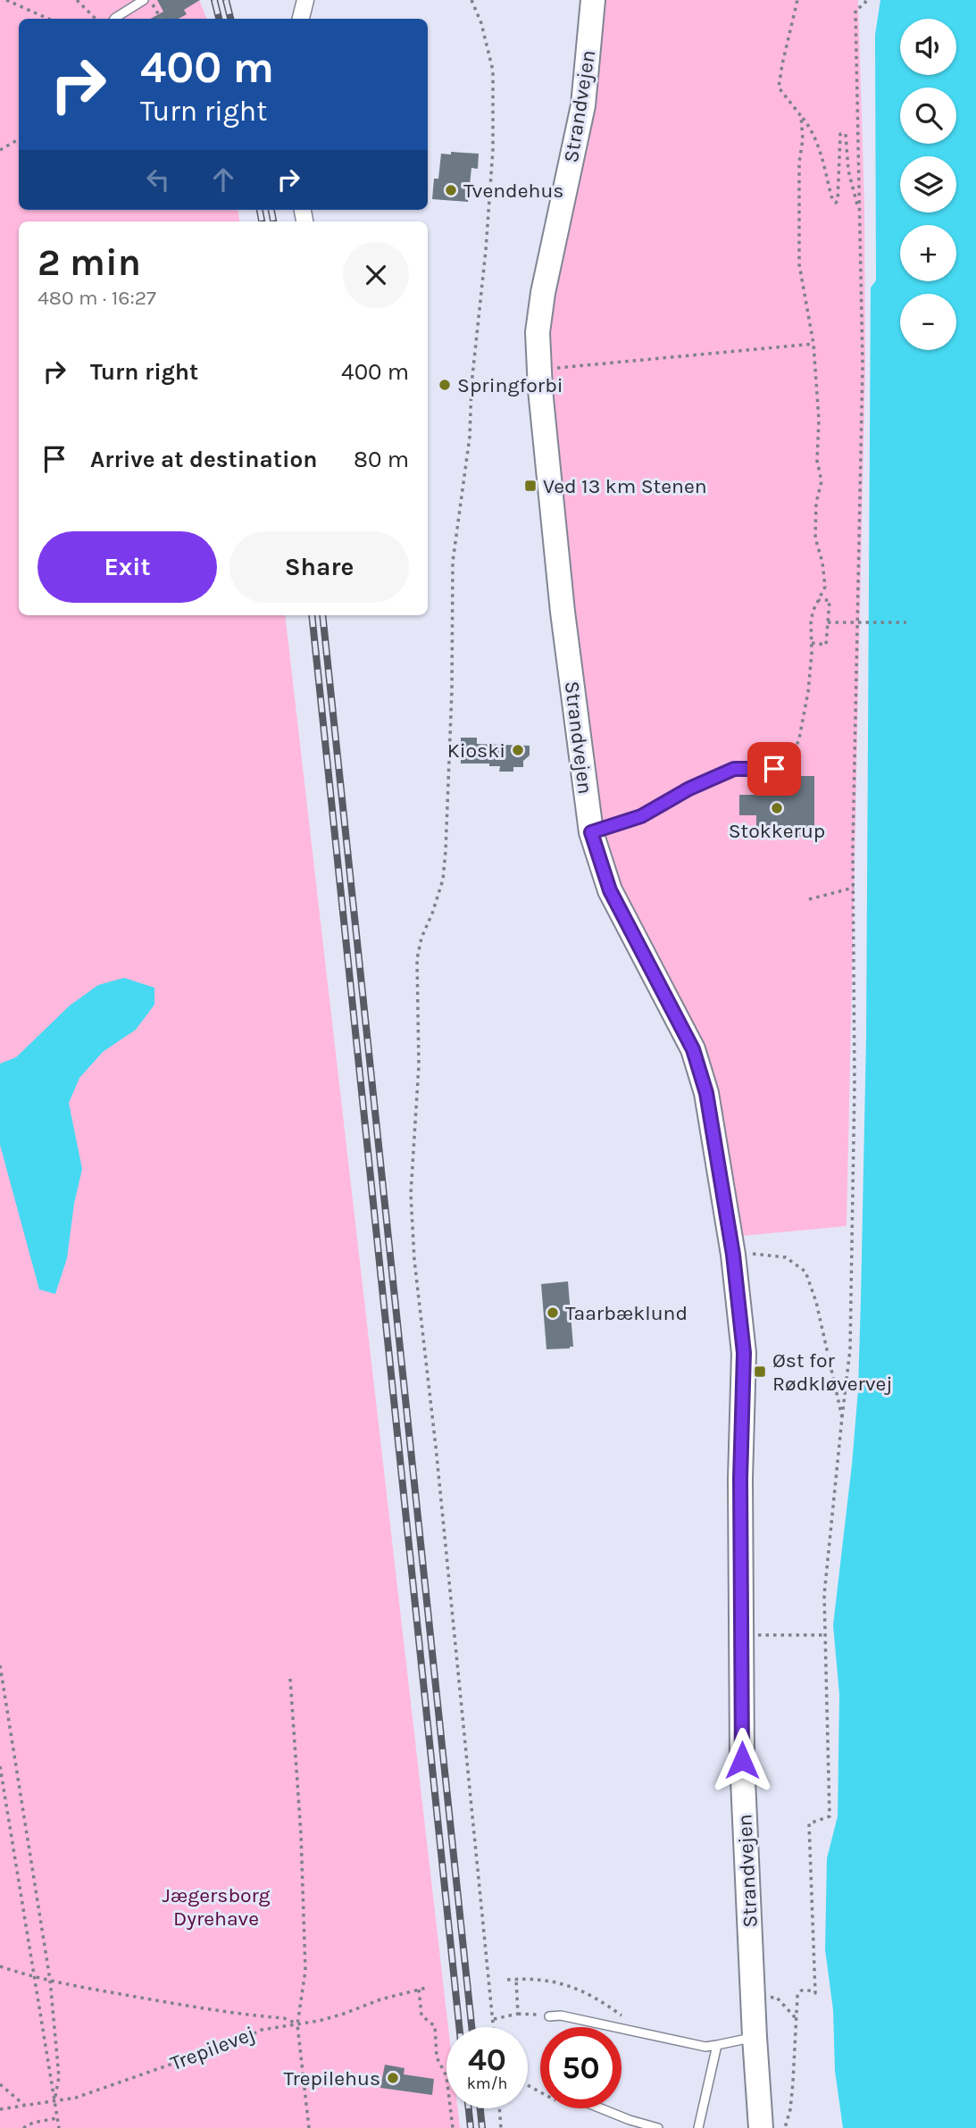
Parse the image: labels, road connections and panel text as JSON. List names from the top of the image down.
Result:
{
  "streets": {
    "main road": ["Strandvejen"],
    "path": ["Trepilevej"]
  },
  "parks": ["Jægersborg Dyrehave"],
  "places": {
    "other": [
      "Tvendehus",
      "Springforbi",
      "Kioski",
      "Stokkerup",
      "Taarbæklund",
      "Trepilehus"
    ],
    "transit": ["Ved 13 km Stenen", "Øst for Rødkløvervej"]
  },
  "page": {
    "map_buttons": ["+", "−"],
    "turn": ["400 m", "Turn right"],
    "heading": ["2 min", "480 m · 16:27"],
    "list": [
      {
        "name": "Turn right",
        "value": "400 m"
      },
      {
        "name": "Arrive at destination",
        "value": "80 m"
      }
    ],
    "buttons": ["Exit", "Share"],
    "speed": "40 km/h",
    "limit": "50"
  }
}
